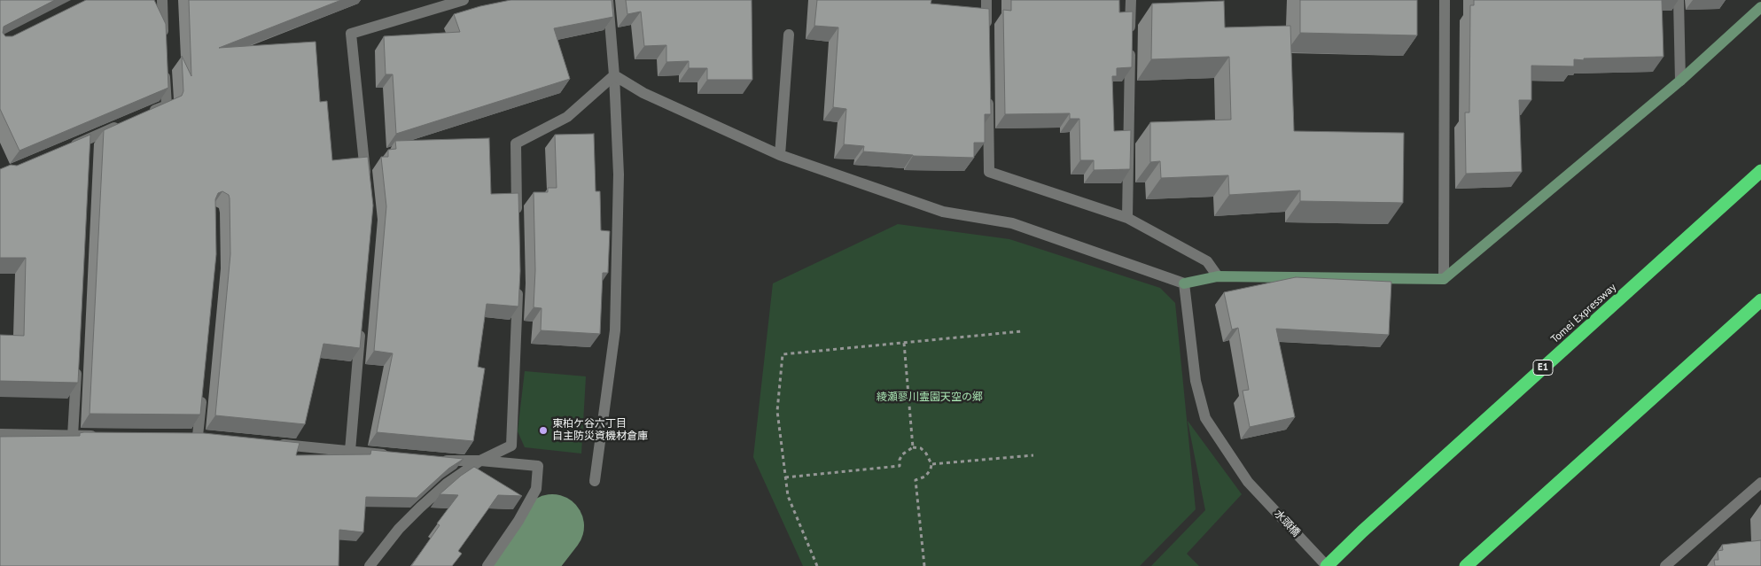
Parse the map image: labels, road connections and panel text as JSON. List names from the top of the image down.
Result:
{
  "streets": {
    "highway": ["Tomei Expressway", "E1"],
    "street": ["水頭橋"]
  },
  "crossings": [
    ["Tomei Expressway", "水頭橋"]
  ],
  "parks": ["綾瀬蓼川霊園天空の郷"],
  "places": ["東柏ケ谷六丁目 自主防災資機材倉庫"]
}
